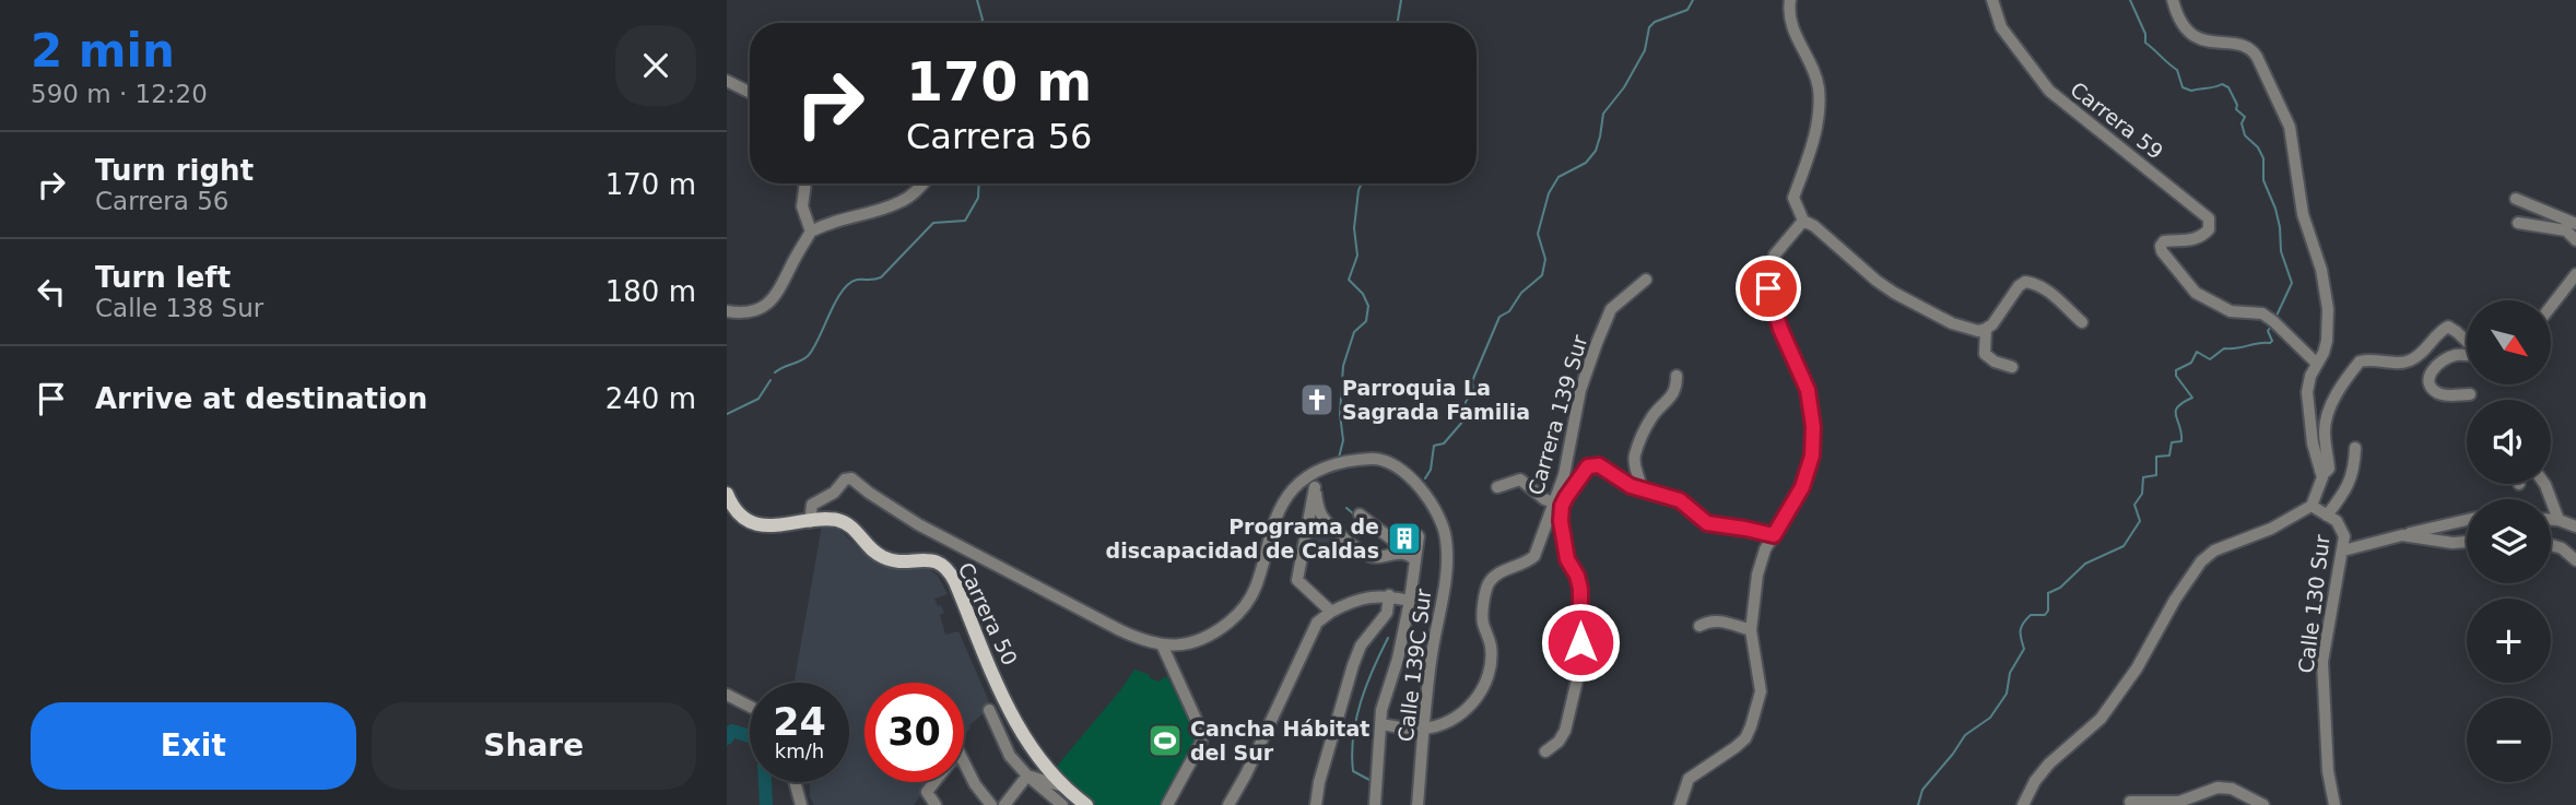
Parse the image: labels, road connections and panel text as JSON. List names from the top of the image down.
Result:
{
  "streets": {
    "main road": ["Carrera 50"],
    "street": [
      "Carrera 59",
      "Carrera 139 Sur",
      "Calle 130 Sur",
      "Calle 139C Sur"
    ]
  },
  "crossings": [
    ["Carrera 139 Sur", "Calle 139C Sur"]
  ],
  "places": {
    "church": ["Parroquia La Sagrada Familia"],
    "building": ["Programa de discapacidad de Caldas"],
    "sports": ["Cancha Hábitat del Sur"]
  },
  "north": "bottom right",
  "page": {
    "heading": ["2 min", "590 m · 12:20"],
    "turn": ["170 m", "Carrera 56"],
    "list": [
      {
        "name": "Turn right",
        "note": "Carrera 56",
        "value": "170 m"
      },
      {
        "name": "Turn left",
        "note": "Calle 138 Sur",
        "value": "180 m"
      },
      {
        "name": "Arrive at destination",
        "value": "240 m"
      }
    ],
    "map_buttons": ["+", "−"],
    "speed": "24 km/h",
    "limit": "30",
    "buttons": ["Exit", "Share"]
  }
}
